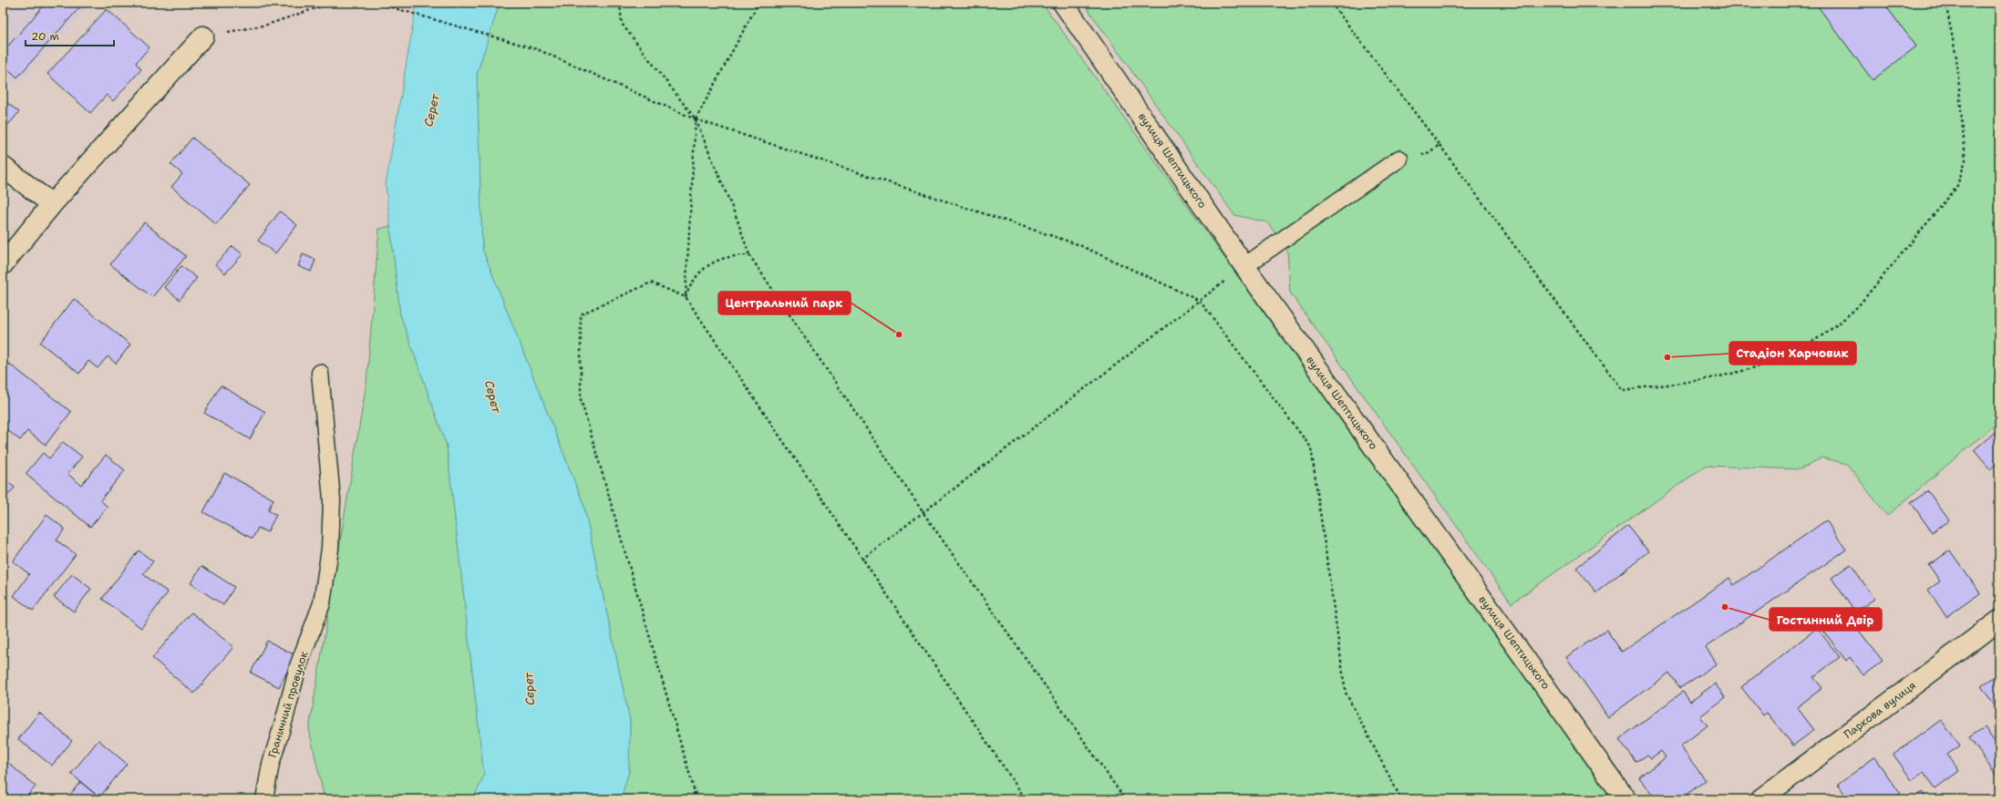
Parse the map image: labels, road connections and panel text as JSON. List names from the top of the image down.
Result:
{
  "streets": {
    "street": ["вулиця Шептицького", "Паркова вулиця"],
    "lane": ["Граничний провулок"]
  },
  "water": ["Серет"],
  "places": ["Центральний парк", "Стадіон Харчовик", "Гостинний Двір"],
  "scale_bar": "20 m"
}
